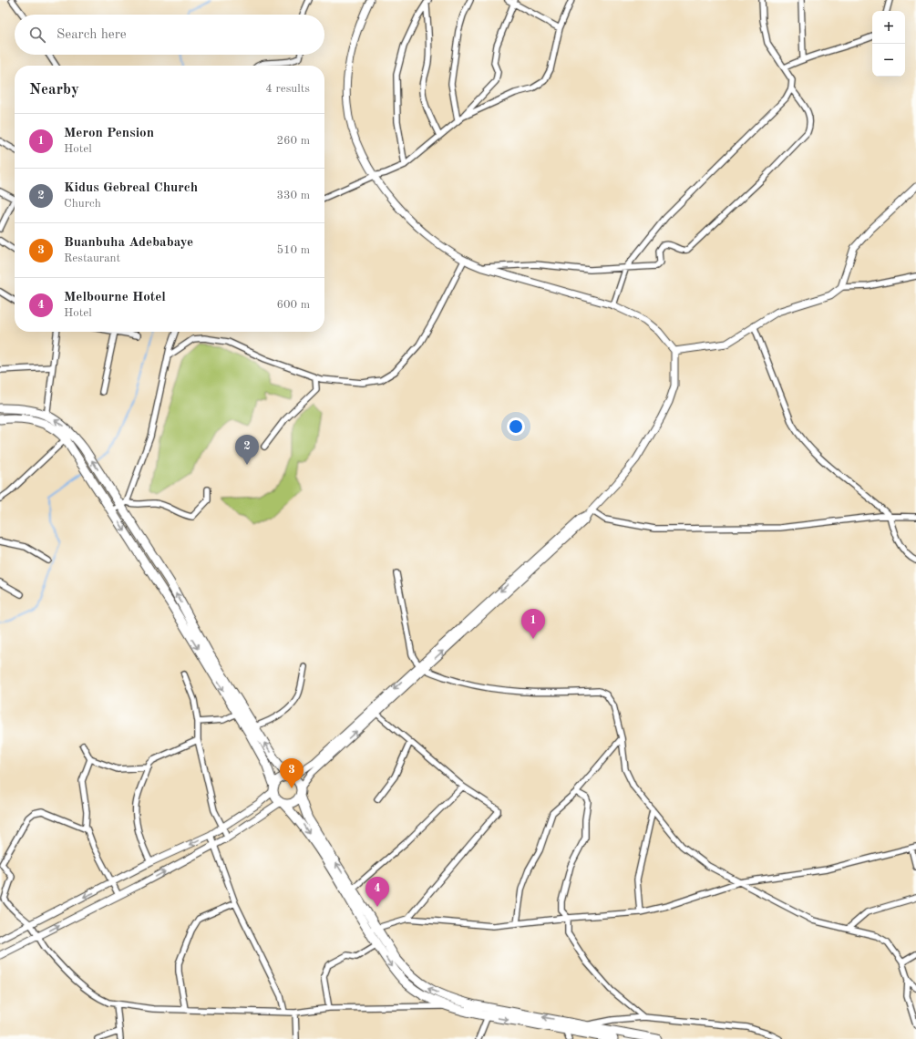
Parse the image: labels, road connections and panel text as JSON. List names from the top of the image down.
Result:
{
  "page": {
    "map_buttons": ["+", "−"],
    "search": "Search here",
    "heading": ["Nearby", "4 results"],
    "list": [
      {
        "mark": "1",
        "name": "Meron Pension",
        "note": "Hotel",
        "value": "260 m"
      },
      {
        "mark": "2",
        "name": "Kidus Gebreal Church",
        "note": "Church",
        "value": "330 m"
      },
      {
        "mark": "3",
        "name": "Buanbuha Adebabaye",
        "note": "Restaurant",
        "value": "510 m"
      },
      {
        "mark": "4",
        "name": "Melbourne Hotel",
        "note": "Hotel",
        "value": "600 m"
      }
    ],
    "pins": [
      "2",
      "1",
      "3",
      "4"
    ]
  }
}
